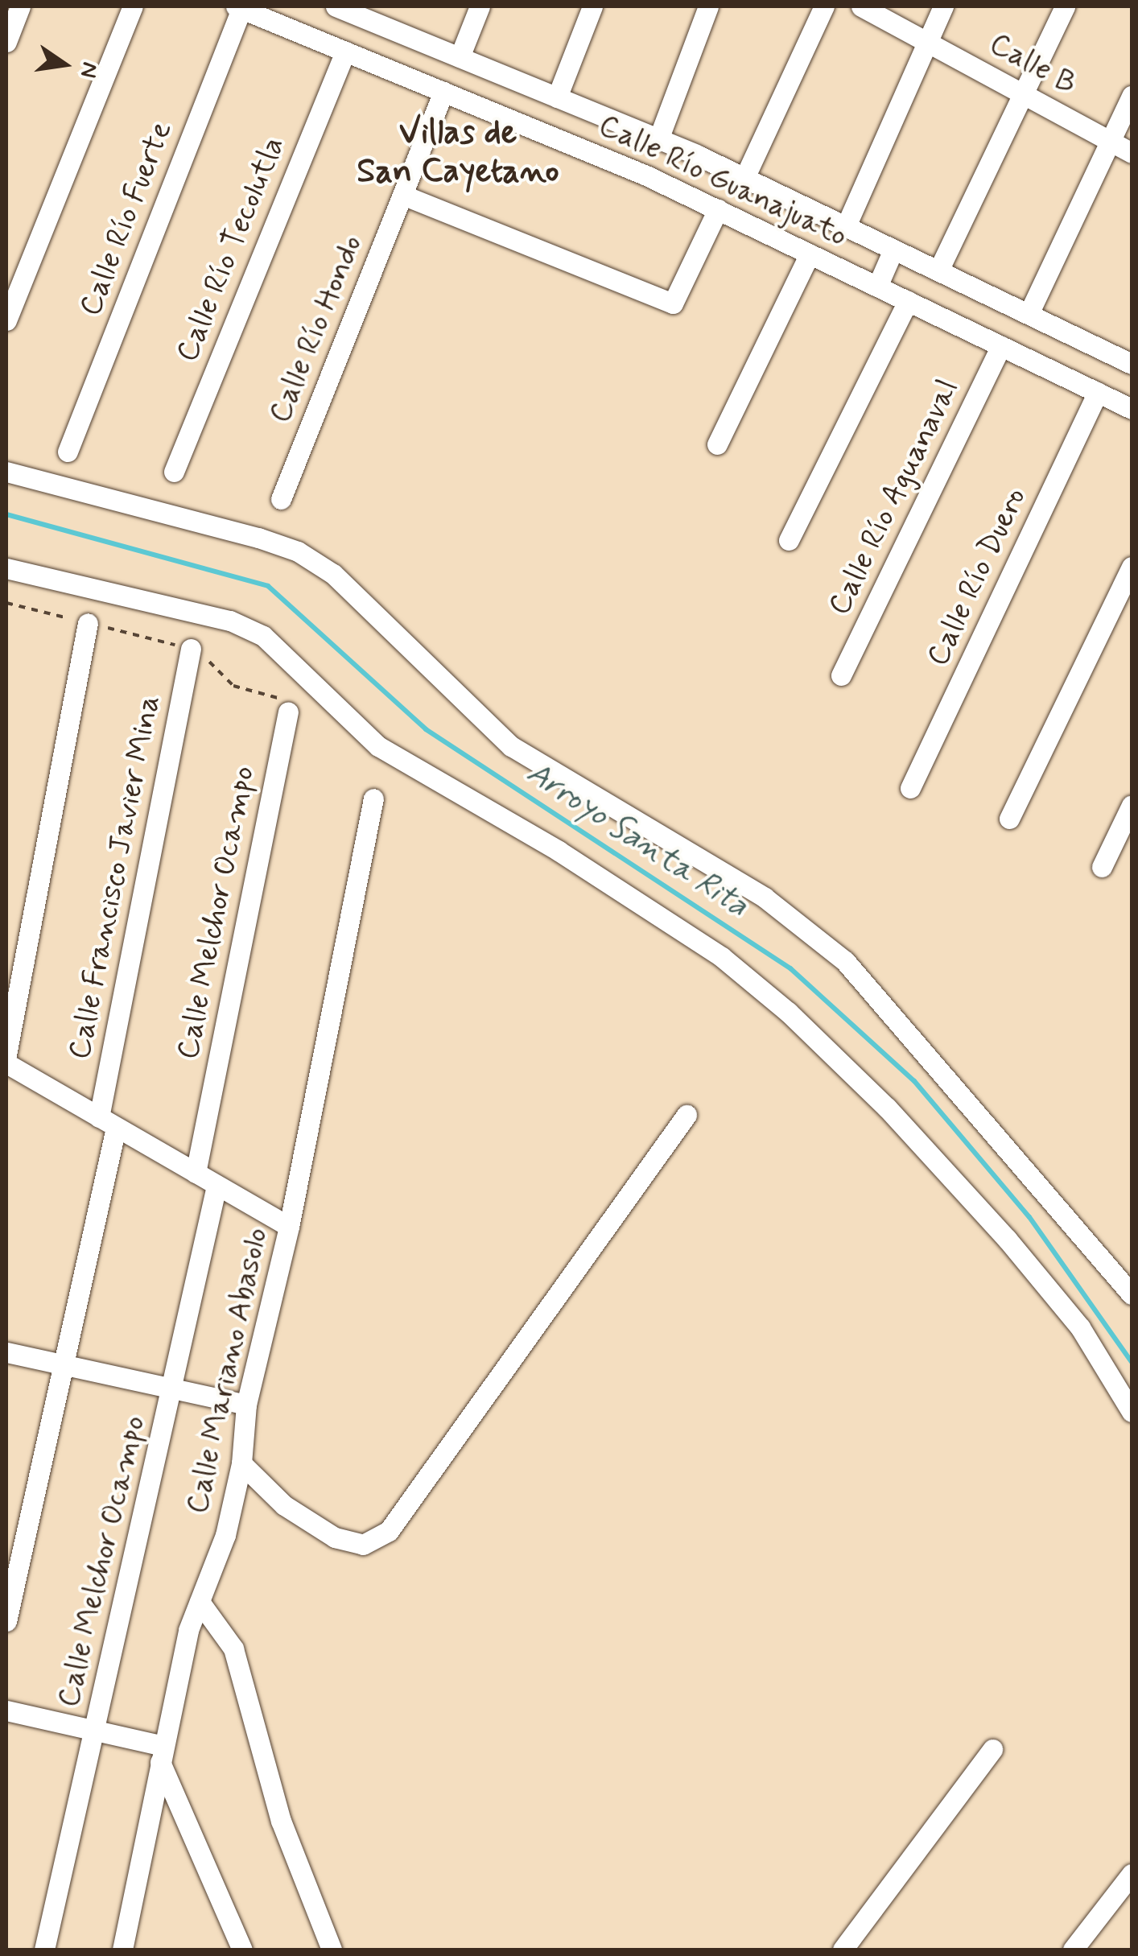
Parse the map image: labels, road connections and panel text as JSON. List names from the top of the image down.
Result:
{
  "streets": {
    "street": [
      "Calle B",
      "Calle Río Guanajuato",
      "Calle Río Fuerte",
      "Calle Río Tecolutla",
      "Calle Río Hondo",
      "Calle Río Aguanaval",
      "Calle Río Duero",
      "Calle Francisco Javier Mina",
      "Calle Melchor Ocampo",
      "Calle Mariano Abasolo"
    ]
  },
  "crossings": [
    ["Calle Río Guanajuato", "Calle Río Fuerte"],
    ["Calle Río Guanajuato", "Calle Río Tecolutla"],
    ["Calle Río Guanajuato", "Calle Río Hondo"],
    ["Calle Río Guanajuato", "Calle Río Aguanaval"],
    ["Calle Río Guanajuato", "Calle Río Duero"]
  ],
  "districts": ["Villas de San Cayetano"],
  "water": ["Arroyo Santa Rita"],
  "north": "right"
}
